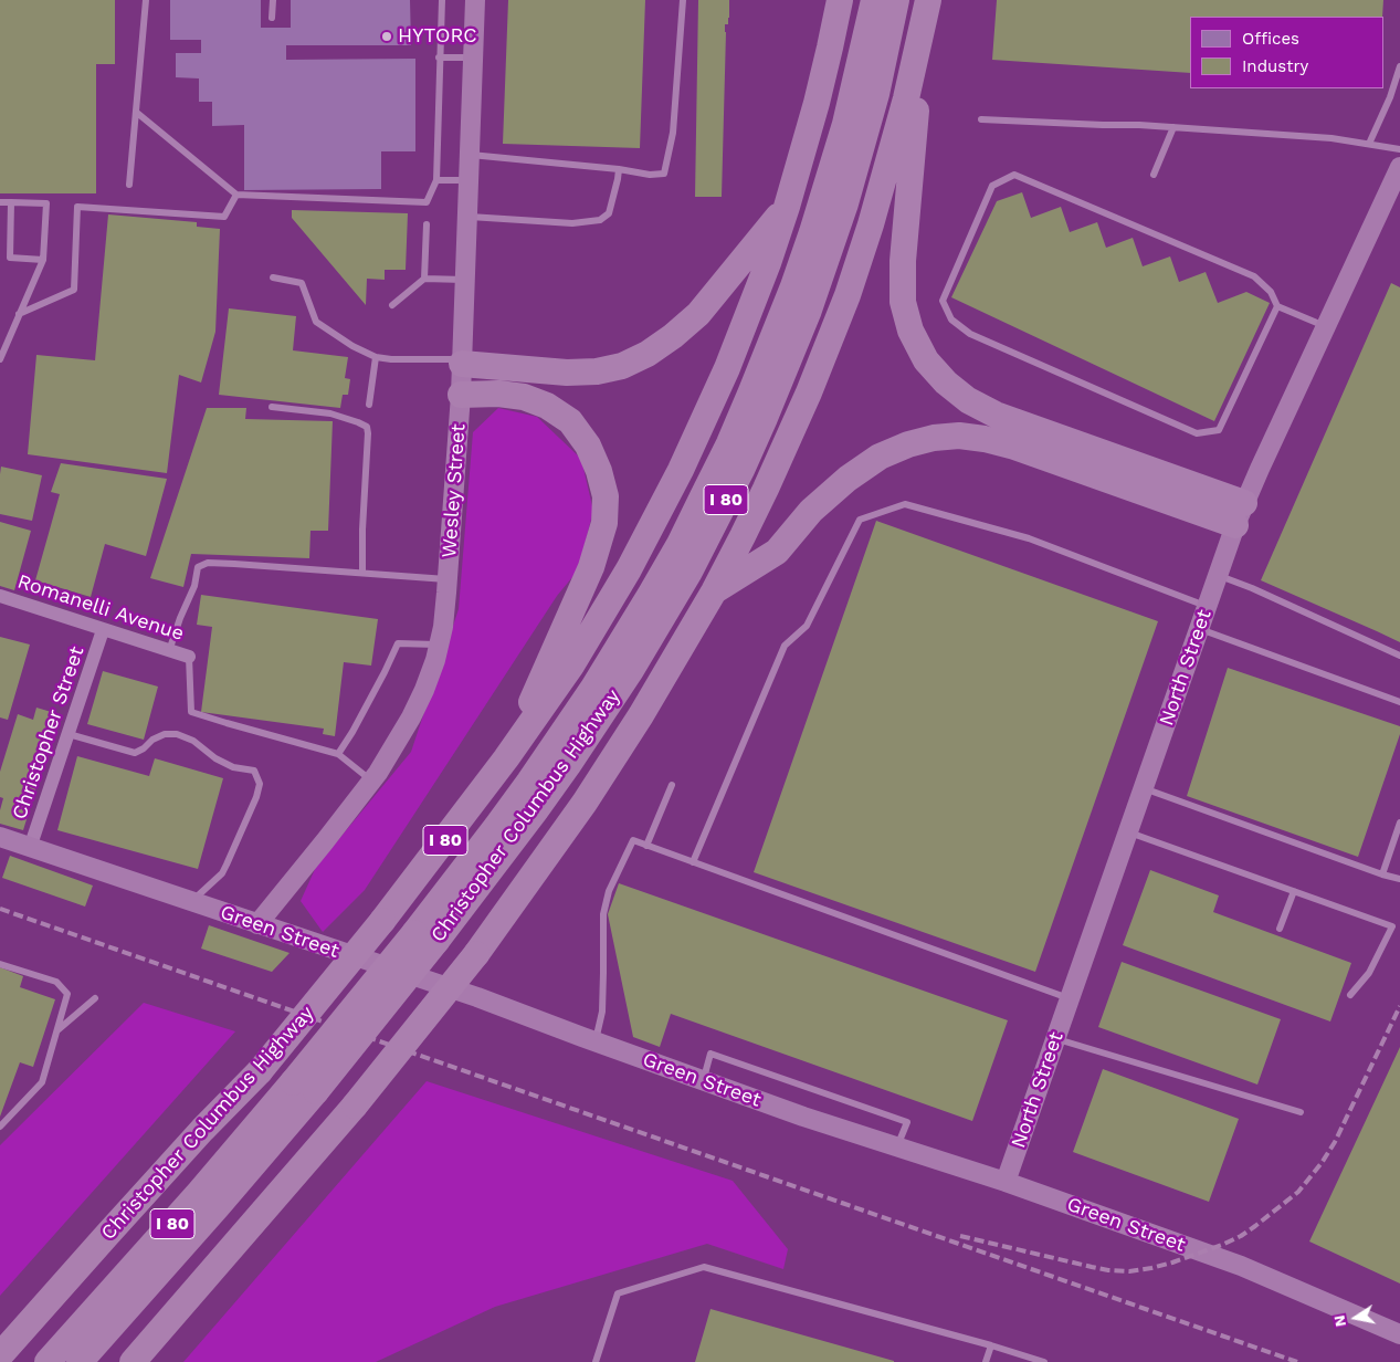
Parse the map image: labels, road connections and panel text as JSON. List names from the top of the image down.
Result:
{
  "streets": {
    "highway": ["I 80", "Christopher Columbus Highway"],
    "street": [
      "Wesley Street",
      "Romanelli Avenue",
      "North Street",
      "Christopher Street",
      "Green Street"
    ]
  },
  "crossings": [
    ["Wesley Street", "Green Street"],
    ["Romanelli Avenue", "Christopher Street"],
    ["North Street", "Green Street"],
    ["Christopher Street", "Green Street"]
  ],
  "places": ["HYTORC"],
  "legend": ["Offices", "Industry"],
  "north": "left"
}
